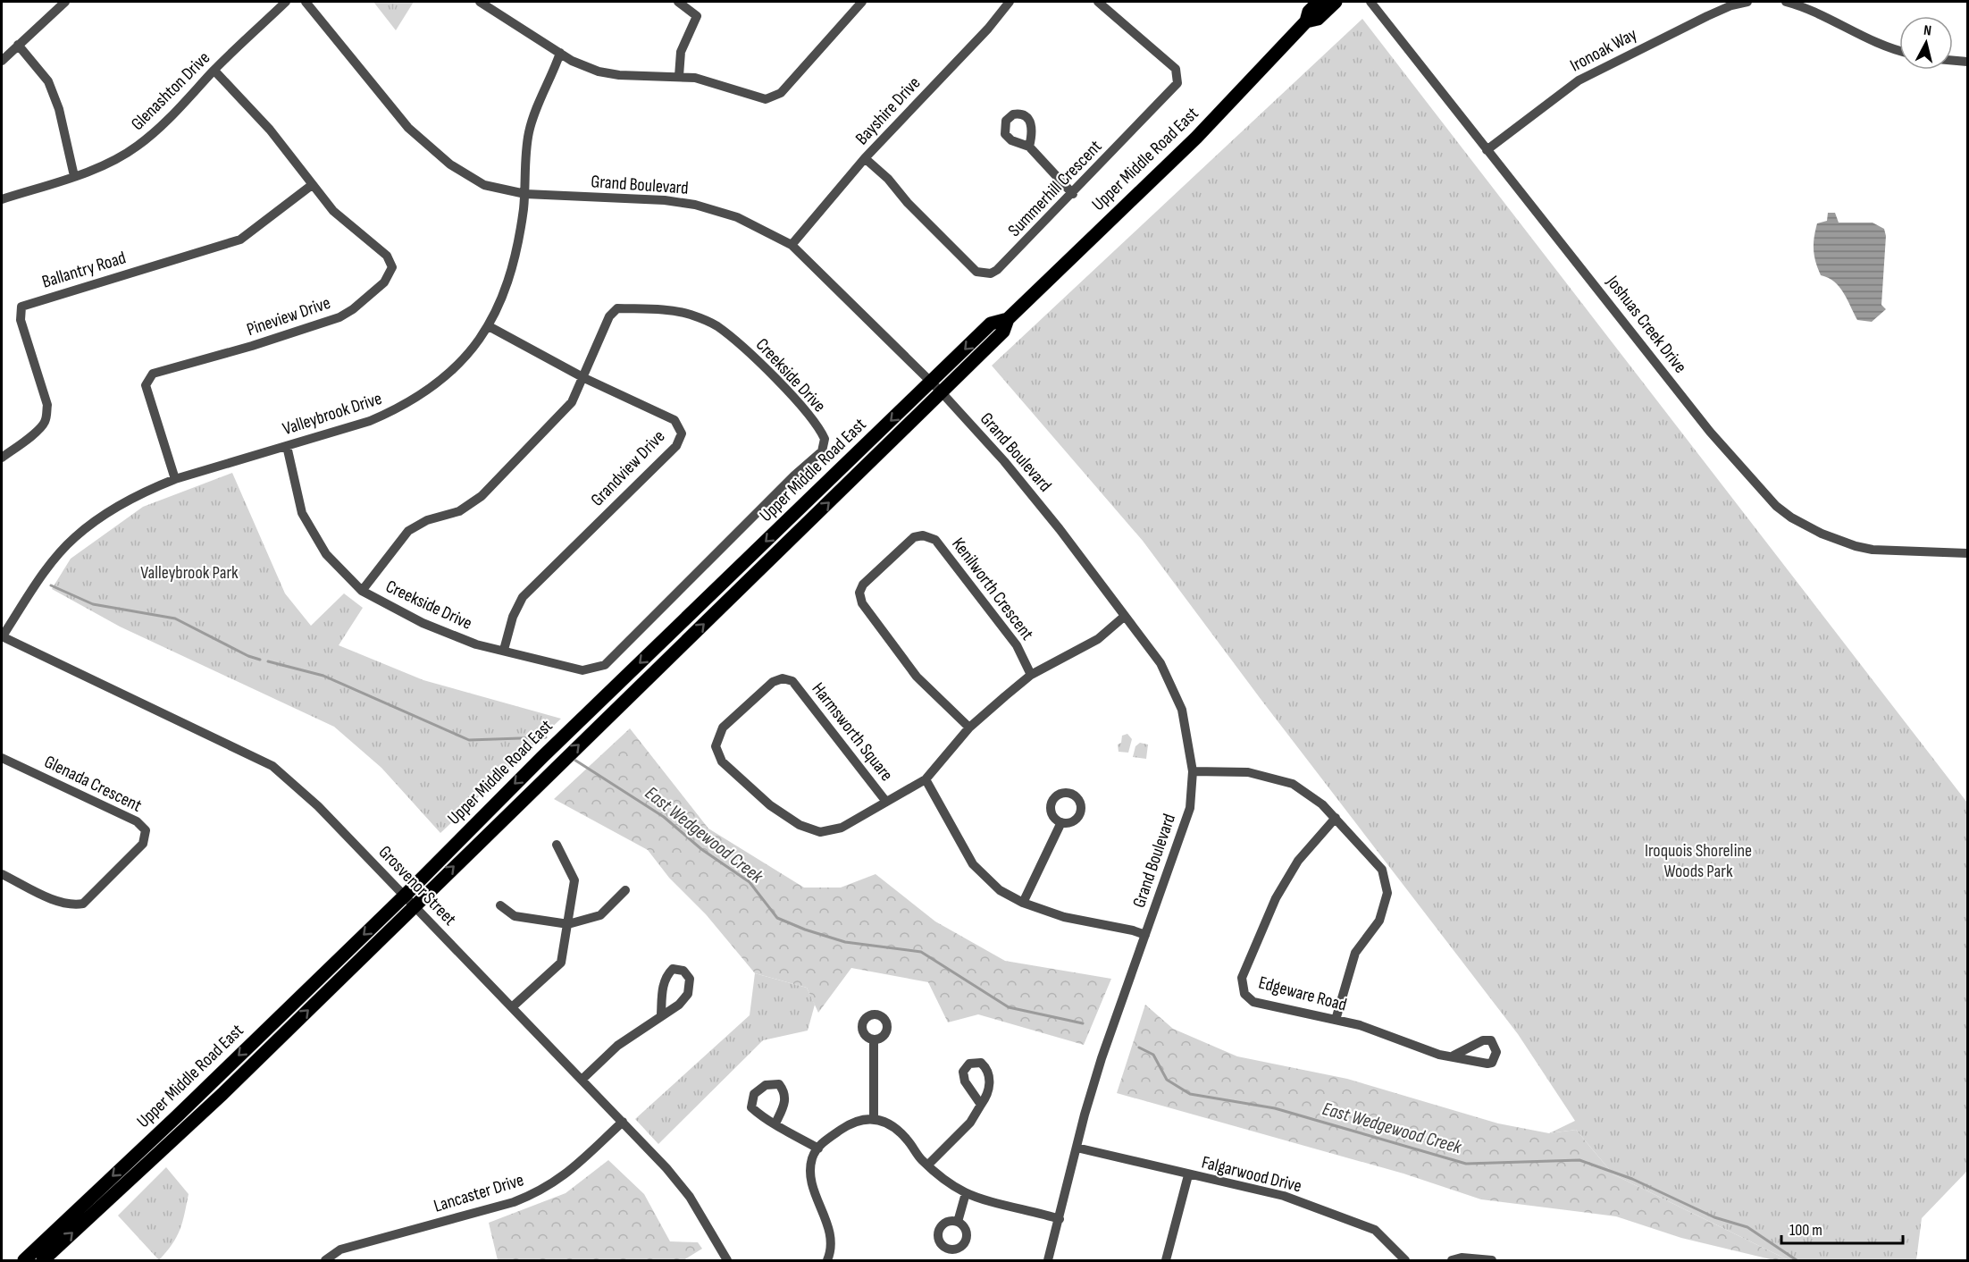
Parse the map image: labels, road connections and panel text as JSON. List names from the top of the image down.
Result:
{
  "streets": {
    "main road": ["Upper Middle Road East"],
    "street": [
      "Ironoak Way",
      "Glenashton Drive",
      "Bayshire Drive",
      "Grand Boulevard",
      "Summerhill Crescent",
      "Ballantry Road",
      "Pineview Drive",
      "Joshuas Creek Drive",
      "Creekside Drive",
      "Valleybrook Drive",
      "Grandview Drive",
      "Kenilworth Crescent",
      "Harmsworth Square",
      "Glenada Crescent",
      "Grosvenor Street",
      "Edgeware Road",
      "Falgarwood Drive",
      "Lancaster Drive"
    ]
  },
  "crossings": [
    ["Ironoak Way", "Joshuas Creek Drive"],
    ["Glenashton Drive", "Pineview Drive"],
    ["Bayshire Drive", "Grand Boulevard"],
    ["Bayshire Drive", "Summerhill Crescent"],
    ["Upper Middle Road East", "Grand Boulevard"],
    ["Upper Middle Road East", "Grosvenor Street"],
    ["Grand Boulevard", "Valleybrook Drive"],
    ["Grand Boulevard", "Harmsworth Square"],
    ["Grand Boulevard", "Falgarwood Drive"],
    ["Ballantry Road", "Pineview Drive"],
    ["Pineview Drive", "Valleybrook Drive"],
    ["Creekside Drive", "Valleybrook Drive"],
    ["Creekside Drive", "Grandview Drive"],
    ["Valleybrook Drive", "Grandview Drive"],
    ["Valleybrook Drive", "Grosvenor Street"],
    ["Kenilworth Crescent", "Harmsworth Square"],
    ["Grosvenor Street", "Lancaster Drive"]
  ],
  "water": ["East Wedgewood Creek"],
  "parks": ["Valleybrook Park", "Iroquois Shoreline Woods Park"],
  "scale_bar": "100 m",
  "north": "top"
}
